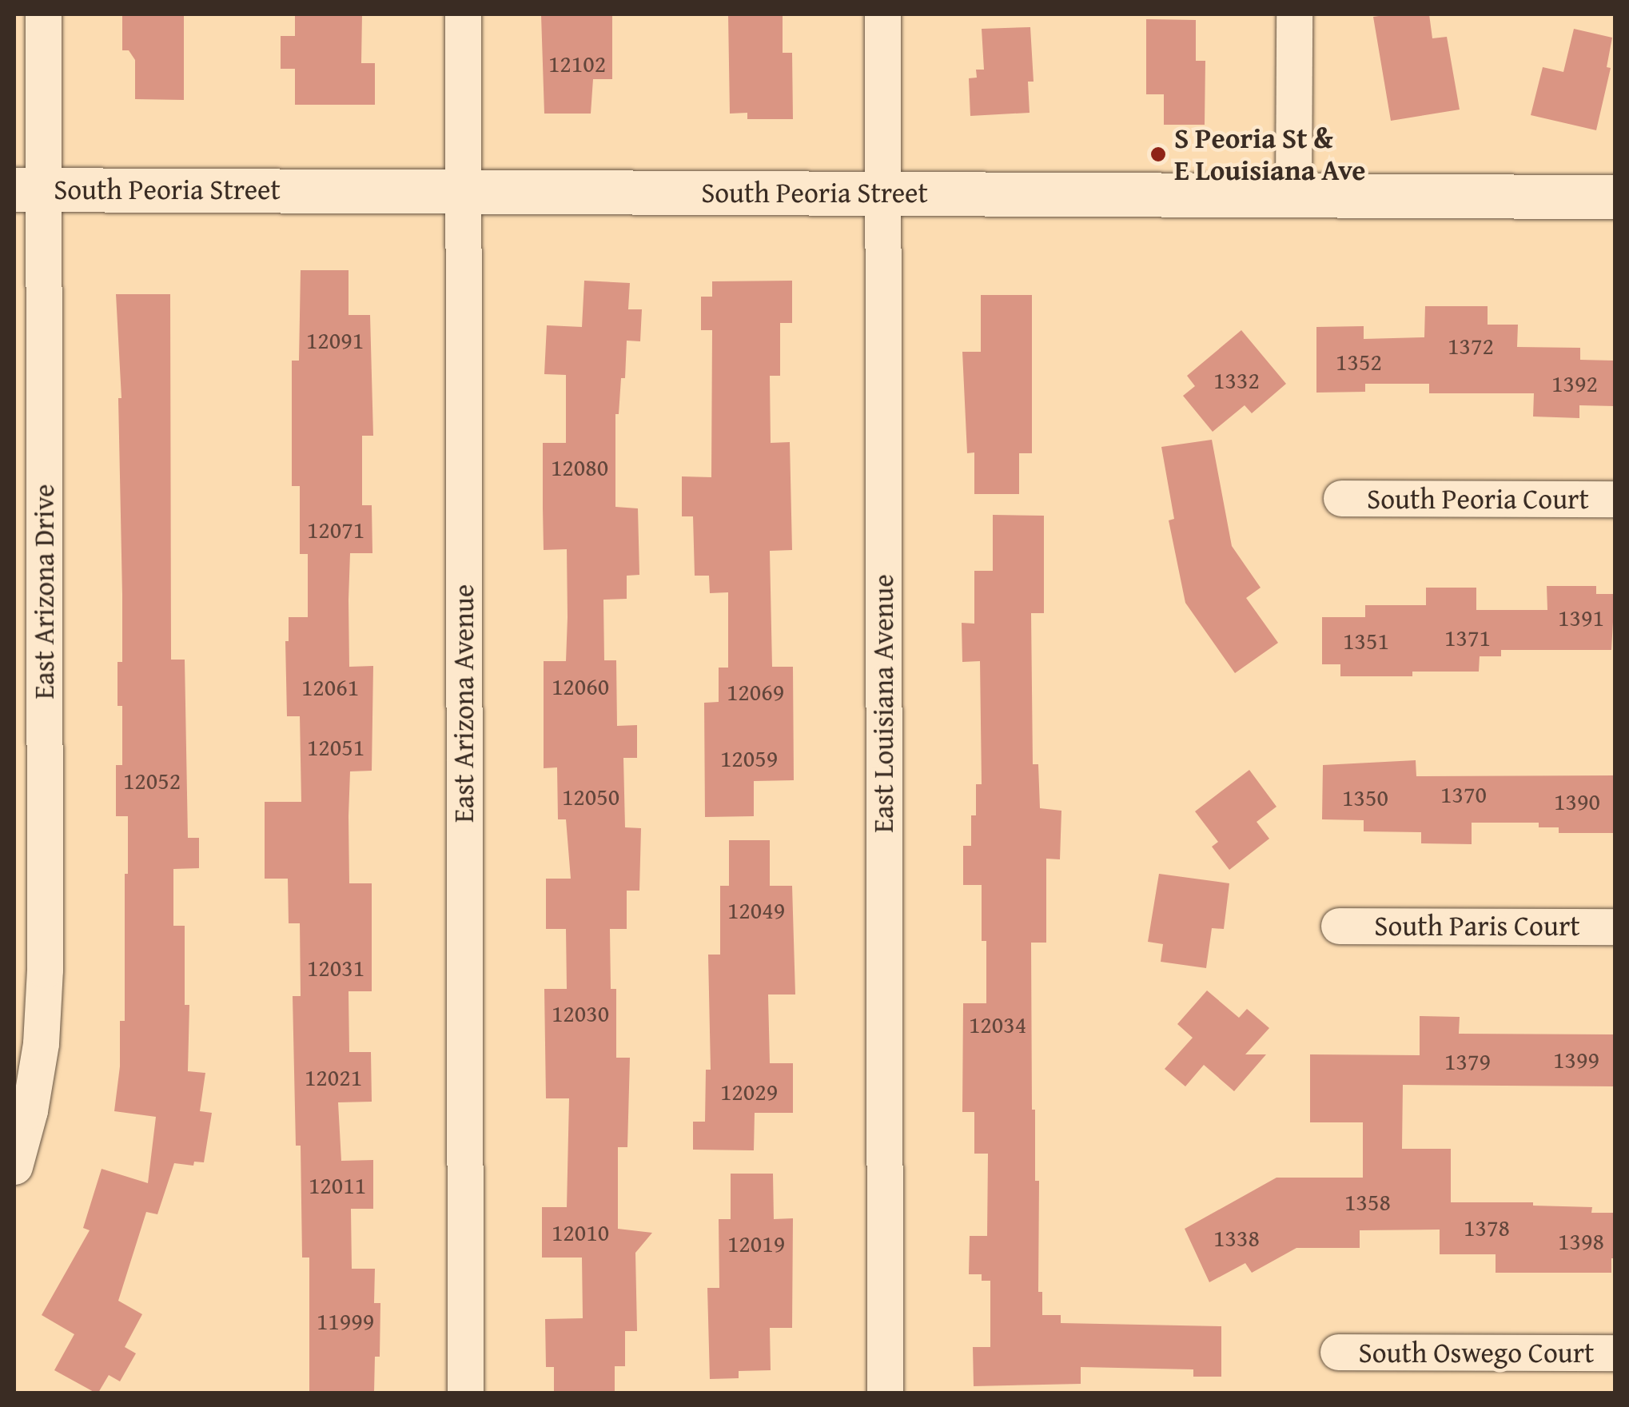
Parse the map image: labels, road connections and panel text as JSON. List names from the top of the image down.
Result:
{
  "streets": {
    "main road": ["South Peoria Street"],
    "street": [
      "South Peoria Court",
      "East Arizona Drive",
      "East Arizona Avenue",
      "East Louisiana Avenue",
      "South Paris Court",
      "South Oswego Court"
    ]
  },
  "crossings": [
    ["South Peoria Street", "East Arizona Drive"],
    ["South Peoria Street", "East Arizona Avenue"],
    ["South Peoria Street", "East Louisiana Avenue"]
  ],
  "places": ["S Peoria St & E Louisiana Ave"],
  "house_numbers": [
    "12102",
    "12091",
    "1372",
    "1352",
    "1332",
    "1392",
    "12080",
    "12071",
    "1391",
    "1371",
    "1351",
    "12060",
    "12061",
    "12069",
    "12051",
    "12059",
    "12052",
    "1370",
    "12050",
    "1350",
    "1390",
    "12049",
    "12031",
    "12030",
    "12034",
    "1399",
    "1379",
    "12021",
    "12029",
    "12011",
    "1358",
    "1378",
    "12010",
    "1338",
    "1398",
    "12019",
    "11999"
  ]
}
